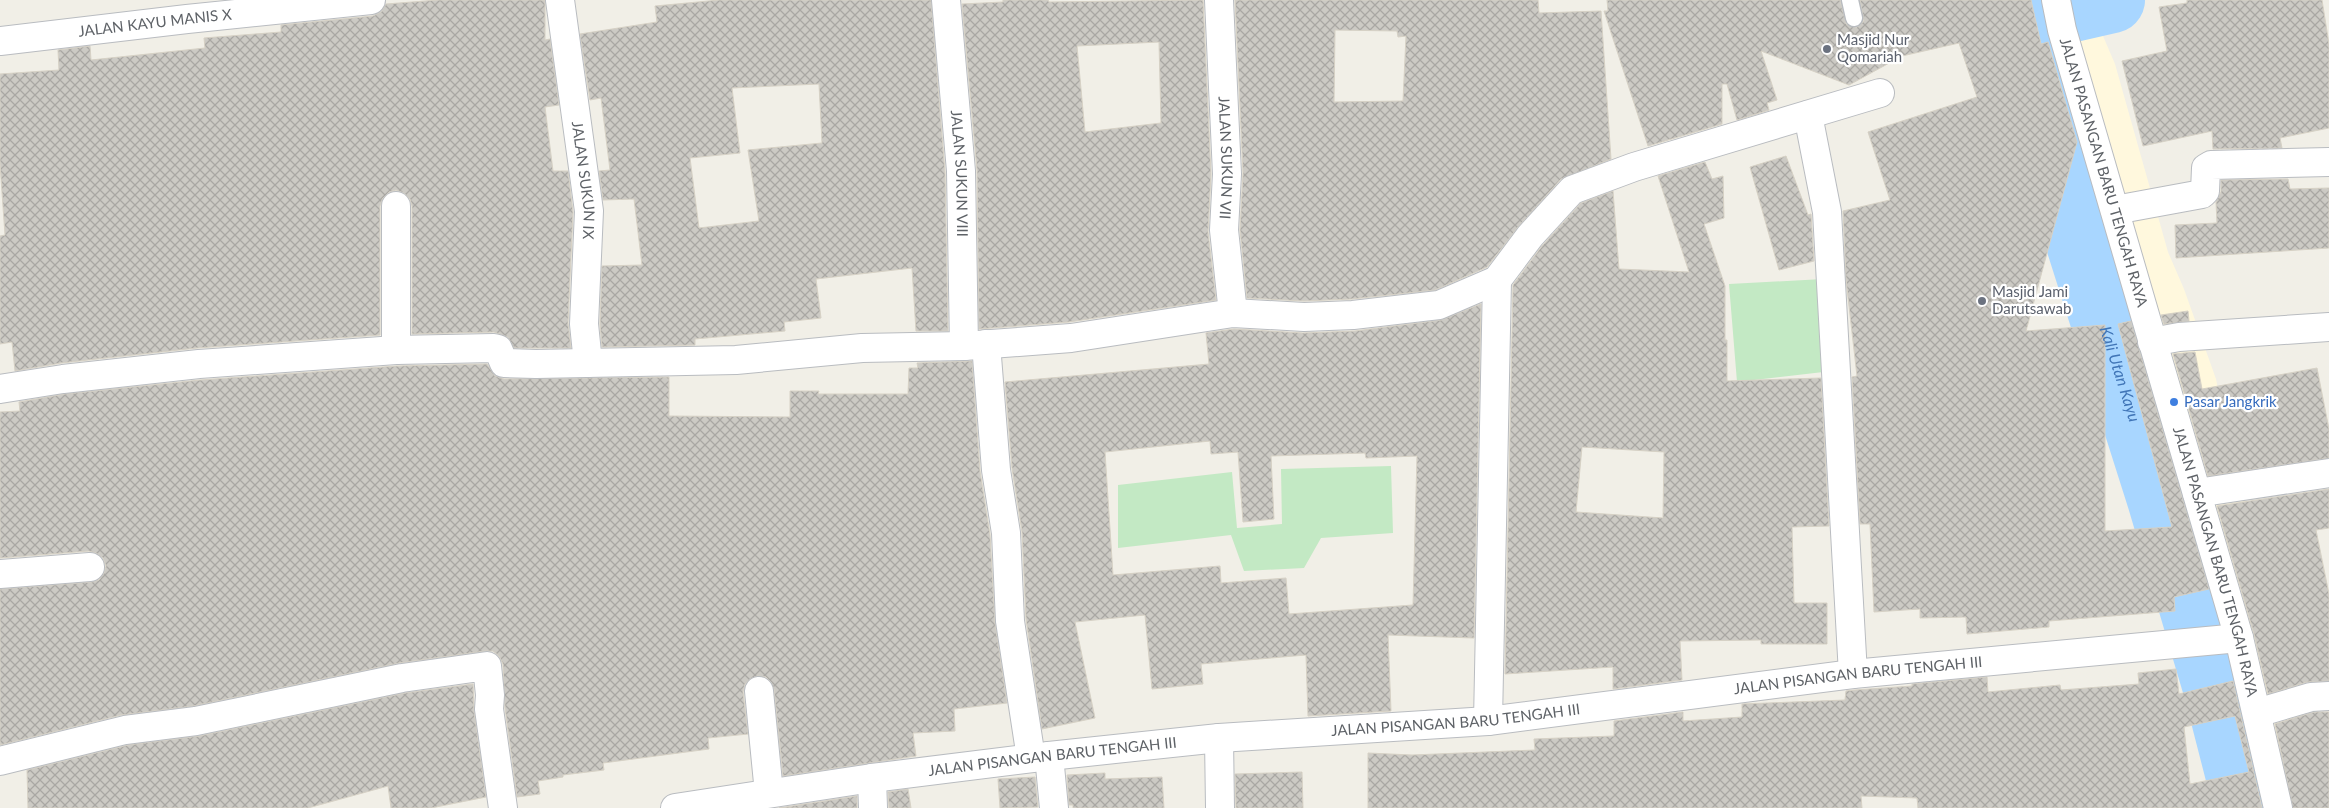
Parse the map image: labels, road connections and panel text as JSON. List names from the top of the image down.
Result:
{
  "streets": {
    "street": [
      "JALAN KAYU MANIS X",
      "JALAN SUKUN VII",
      "JALAN SUKUN VIII",
      "JALAN PASANGAN BARU TENGAH RAYA",
      "JALAN SUKUN IX",
      "JALAN PISANGAN BARU TENGAH III"
    ]
  },
  "crossings": [
    ["JALAN SUKUN VIII", "JALAN PISANGAN BARU TENGAH III"],
    ["JALAN PASANGAN BARU TENGAH RAYA", "JALAN PISANGAN BARU TENGAH III"]
  ],
  "water": ["Kali Utan Kayu"],
  "places": ["Masjid Nur Qomariah", "Masjid Jami Darutsawab", "Pasar Jangkrik"]
}
